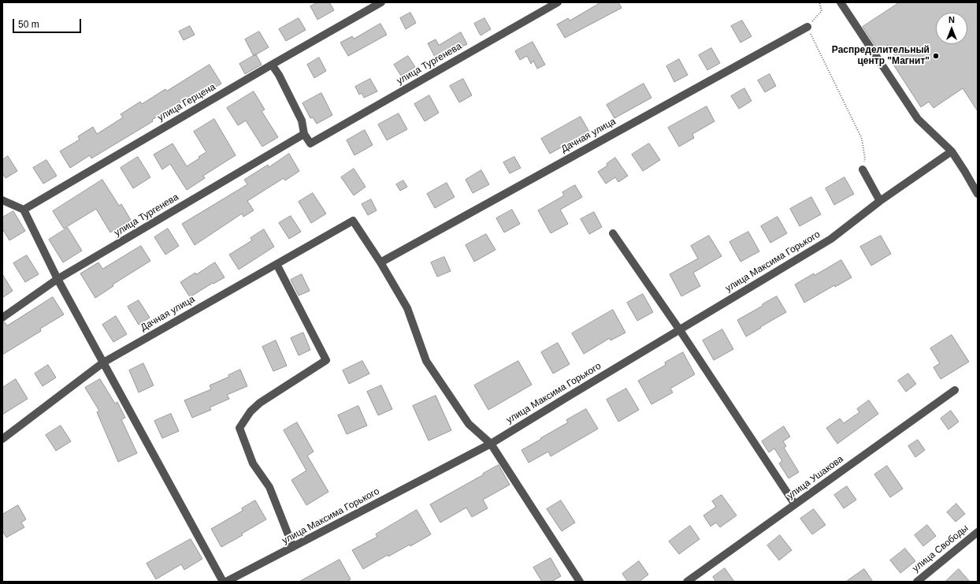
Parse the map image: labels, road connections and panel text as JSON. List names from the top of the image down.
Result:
{
  "streets": {
    "street": [
      "улица Тургенева",
      "улица Герцена",
      "Дачная улица",
      "улица Максима Горького",
      "улица Ушакова",
      "улица Свободы"
    ]
  },
  "places": ["Распределительный центр \"Магнит\""],
  "scale_bar": "50 m",
  "north": "top"
}
